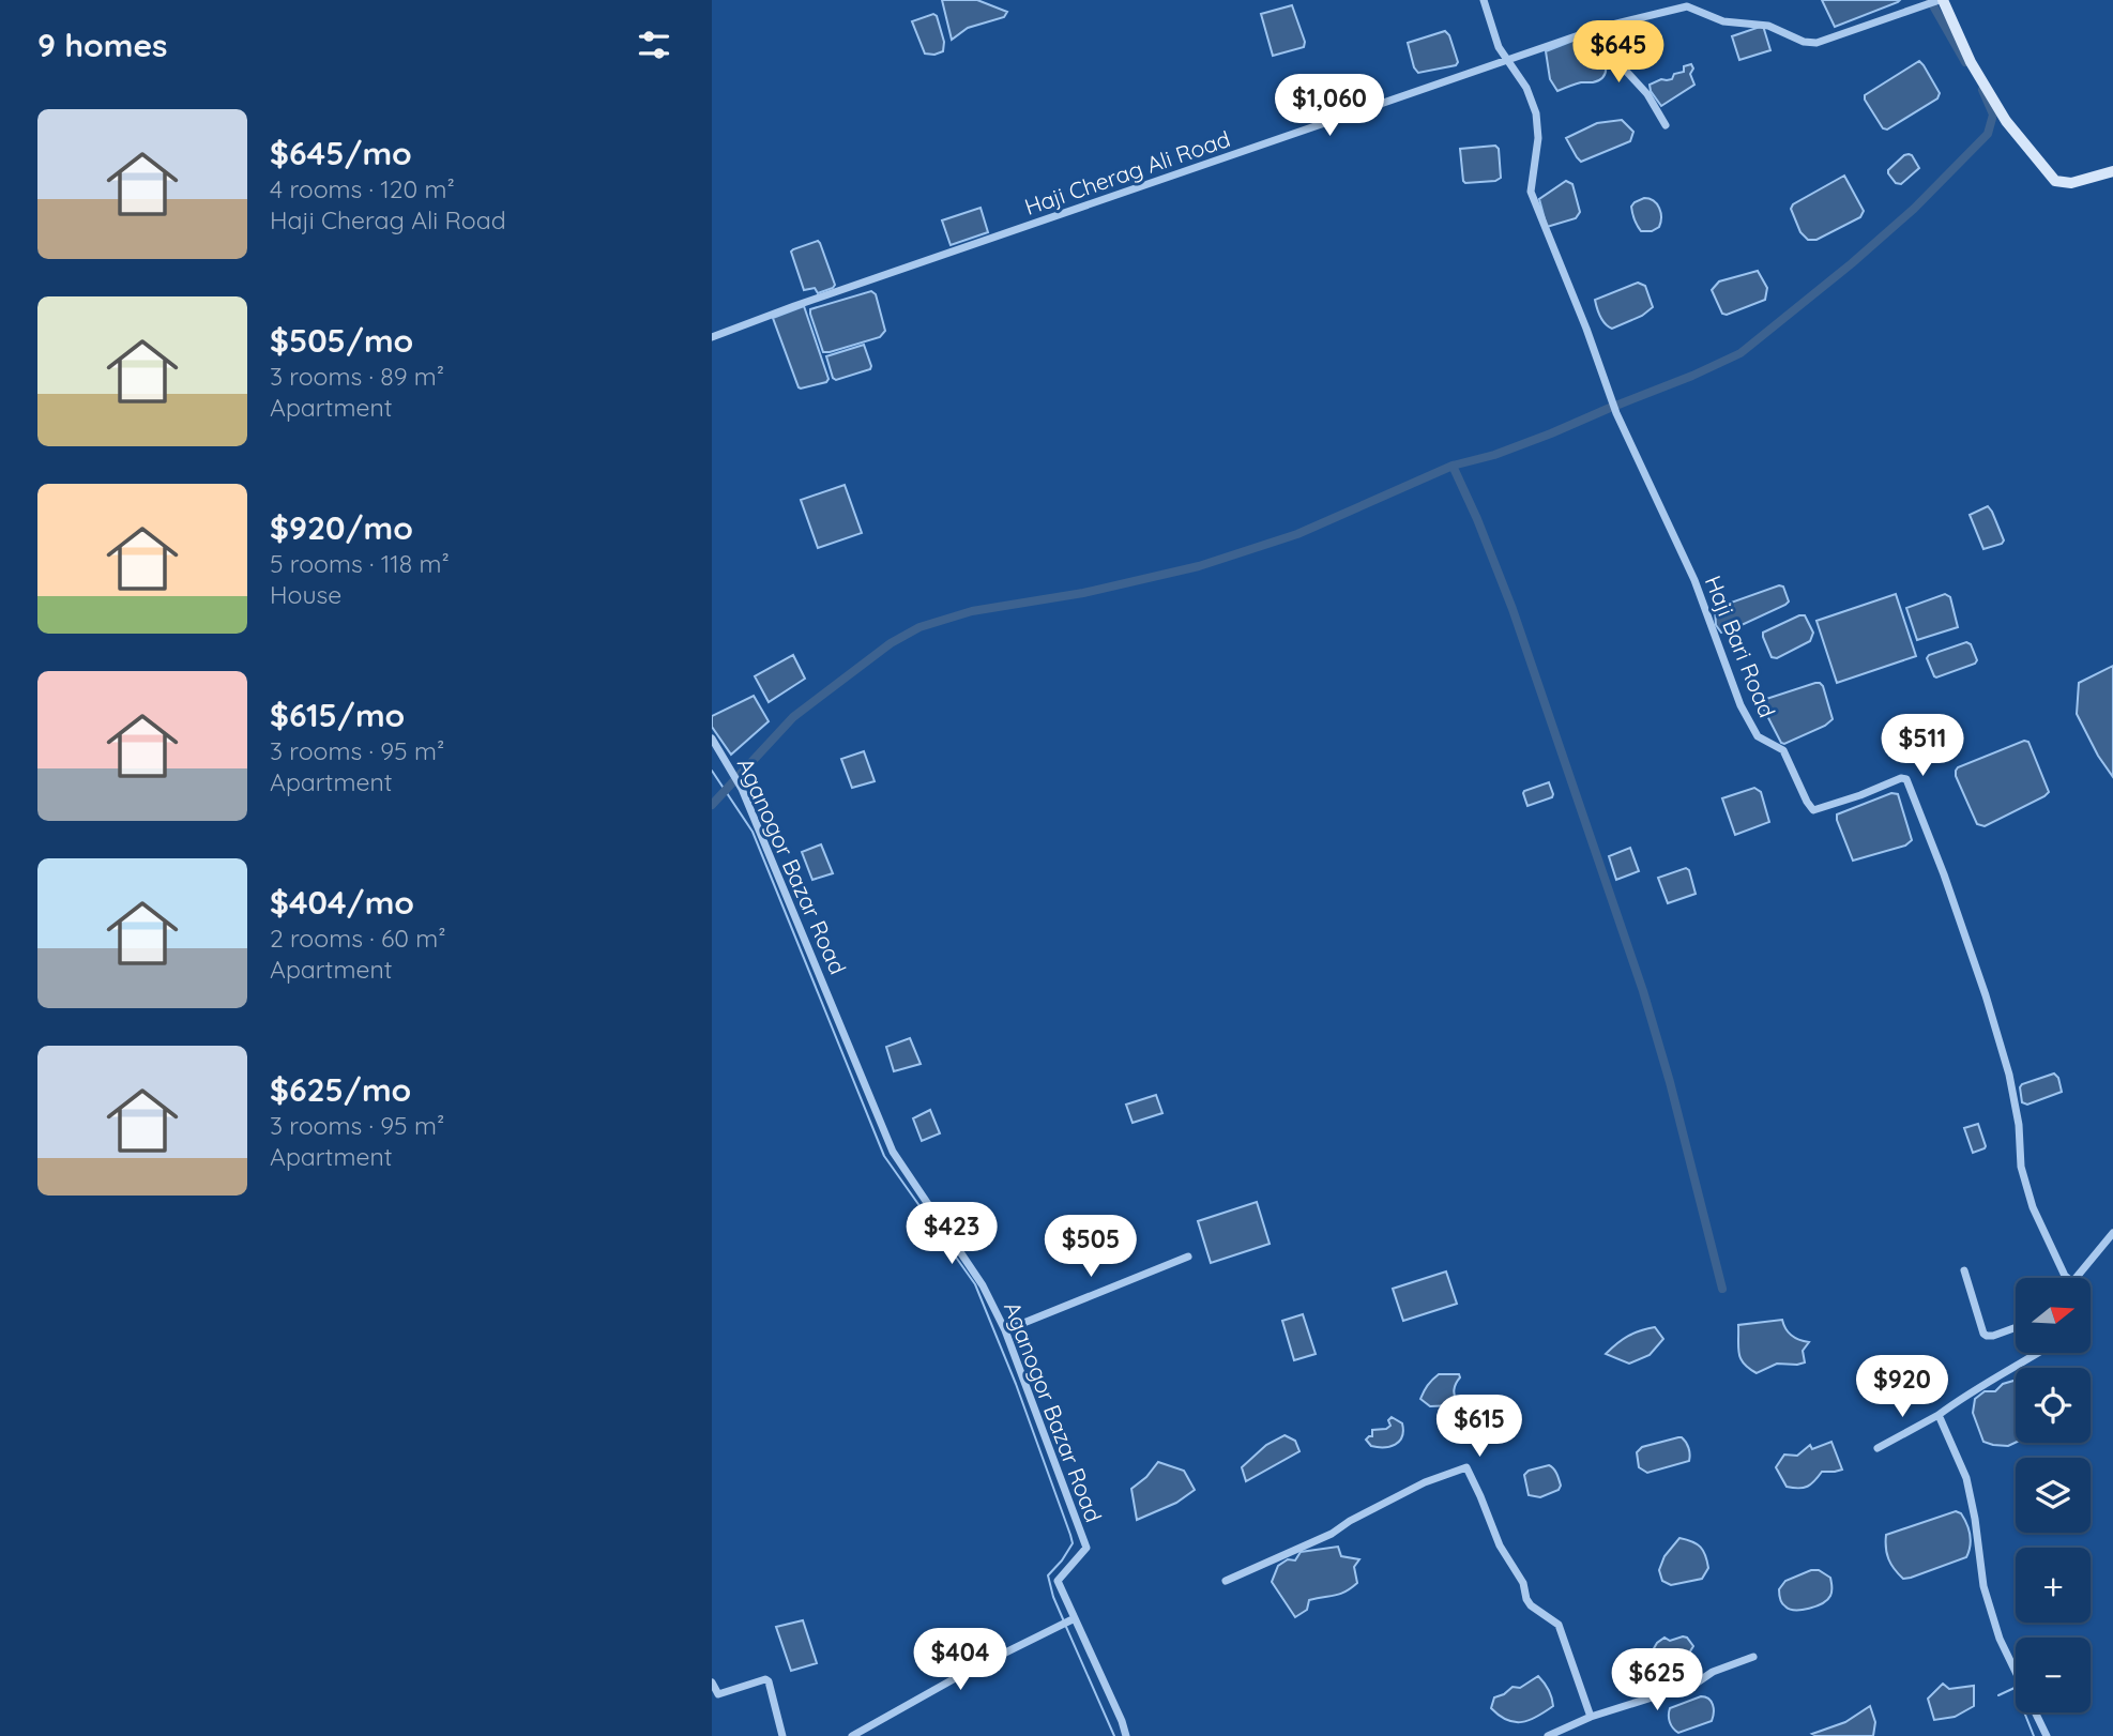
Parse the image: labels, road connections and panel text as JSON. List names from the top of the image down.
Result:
{
  "streets": {
    "street": ["Haji Cherag Ali Road", "Haji Bari Road", "Aganogor Bazar Road"]
  },
  "crossings": [
    ["Haji Cherag Ali Road", "Haji Bari Road"]
  ],
  "north": "right",
  "page": {
    "heading": "9 homes",
    "price": [
      "$645",
      "$1,060",
      "$511",
      "$423",
      "$505",
      "$920",
      "$615",
      "$404",
      "$625"
    ],
    "list": [
      {
        "name": "$645/mo",
        "note": "4 rooms · 120 m² · Haji Cherag Ali Road"
      },
      {
        "name": "$505/mo",
        "note": "3 rooms · 89 m² · Apartment"
      },
      {
        "name": "$920/mo",
        "note": "5 rooms · 118 m² · House"
      },
      {
        "name": "$615/mo",
        "note": "3 rooms · 95 m² · Apartment"
      },
      {
        "name": "$404/mo",
        "note": "2 rooms · 60 m² · Apartment"
      },
      {
        "name": "$625/mo",
        "note": "3 rooms · 95 m² · Apartment"
      }
    ],
    "map_buttons": ["+", "−"]
  }
}
